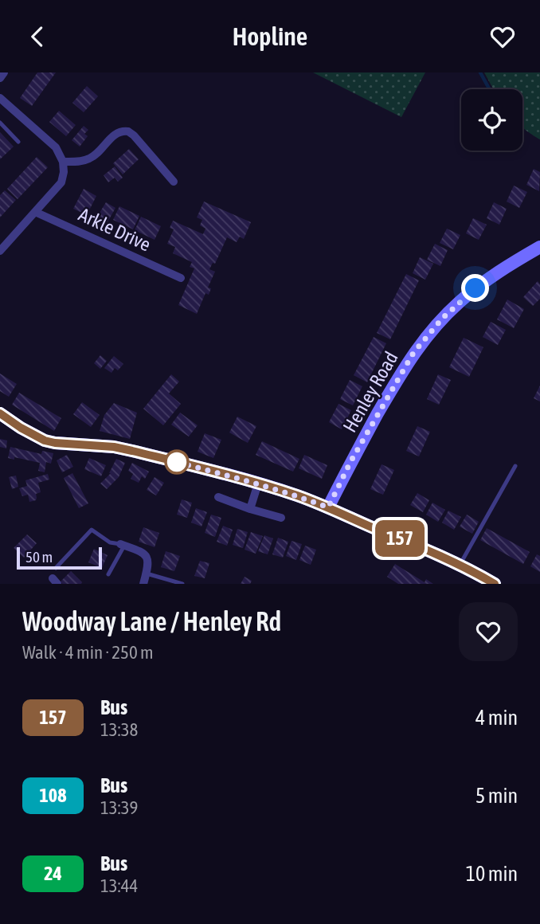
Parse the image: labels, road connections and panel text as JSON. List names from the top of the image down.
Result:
{
  "streets": {
    "main road": ["Henley Road"],
    "street": ["Arkle Drive"]
  },
  "lines": ["bus line 157"],
  "scale_bar": "50 m",
  "page": {
    "header": "Hopline",
    "on_map": "157",
    "scale": "50 m",
    "heading": ["Woodway Lane / Henley Rd", "Walk · 4 min · 250 m"],
    "list": [
      {
        "mark": "157",
        "name": "Bus",
        "note": "13:38",
        "value": "4 min"
      },
      {
        "mark": "108",
        "name": "Bus",
        "note": "13:39",
        "value": "5 min"
      },
      {
        "mark": "24",
        "name": "Bus",
        "note": "13:44",
        "value": "10 min"
      }
    ]
  }
}
